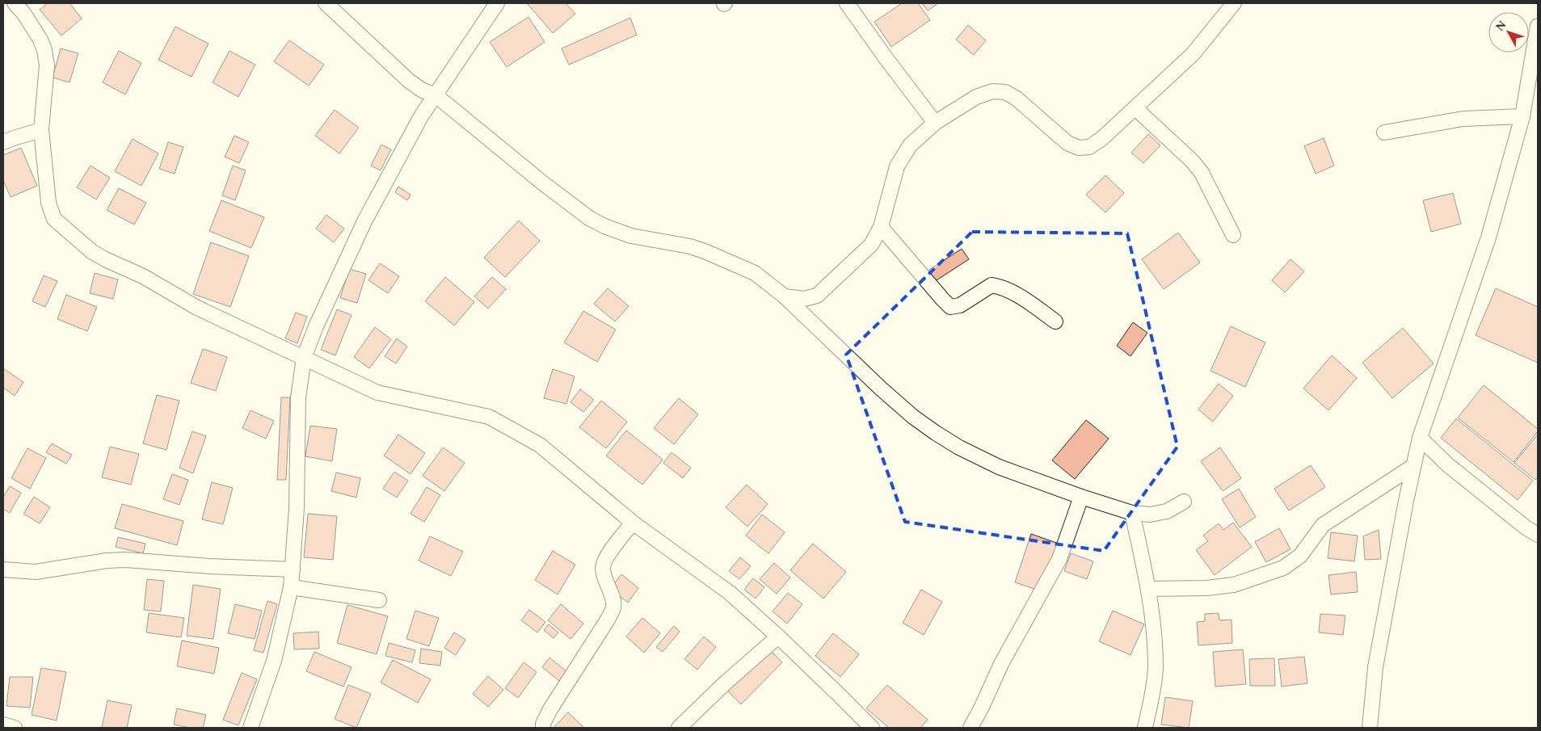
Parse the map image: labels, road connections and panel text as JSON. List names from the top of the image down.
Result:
{
  "north": "top left"
}
